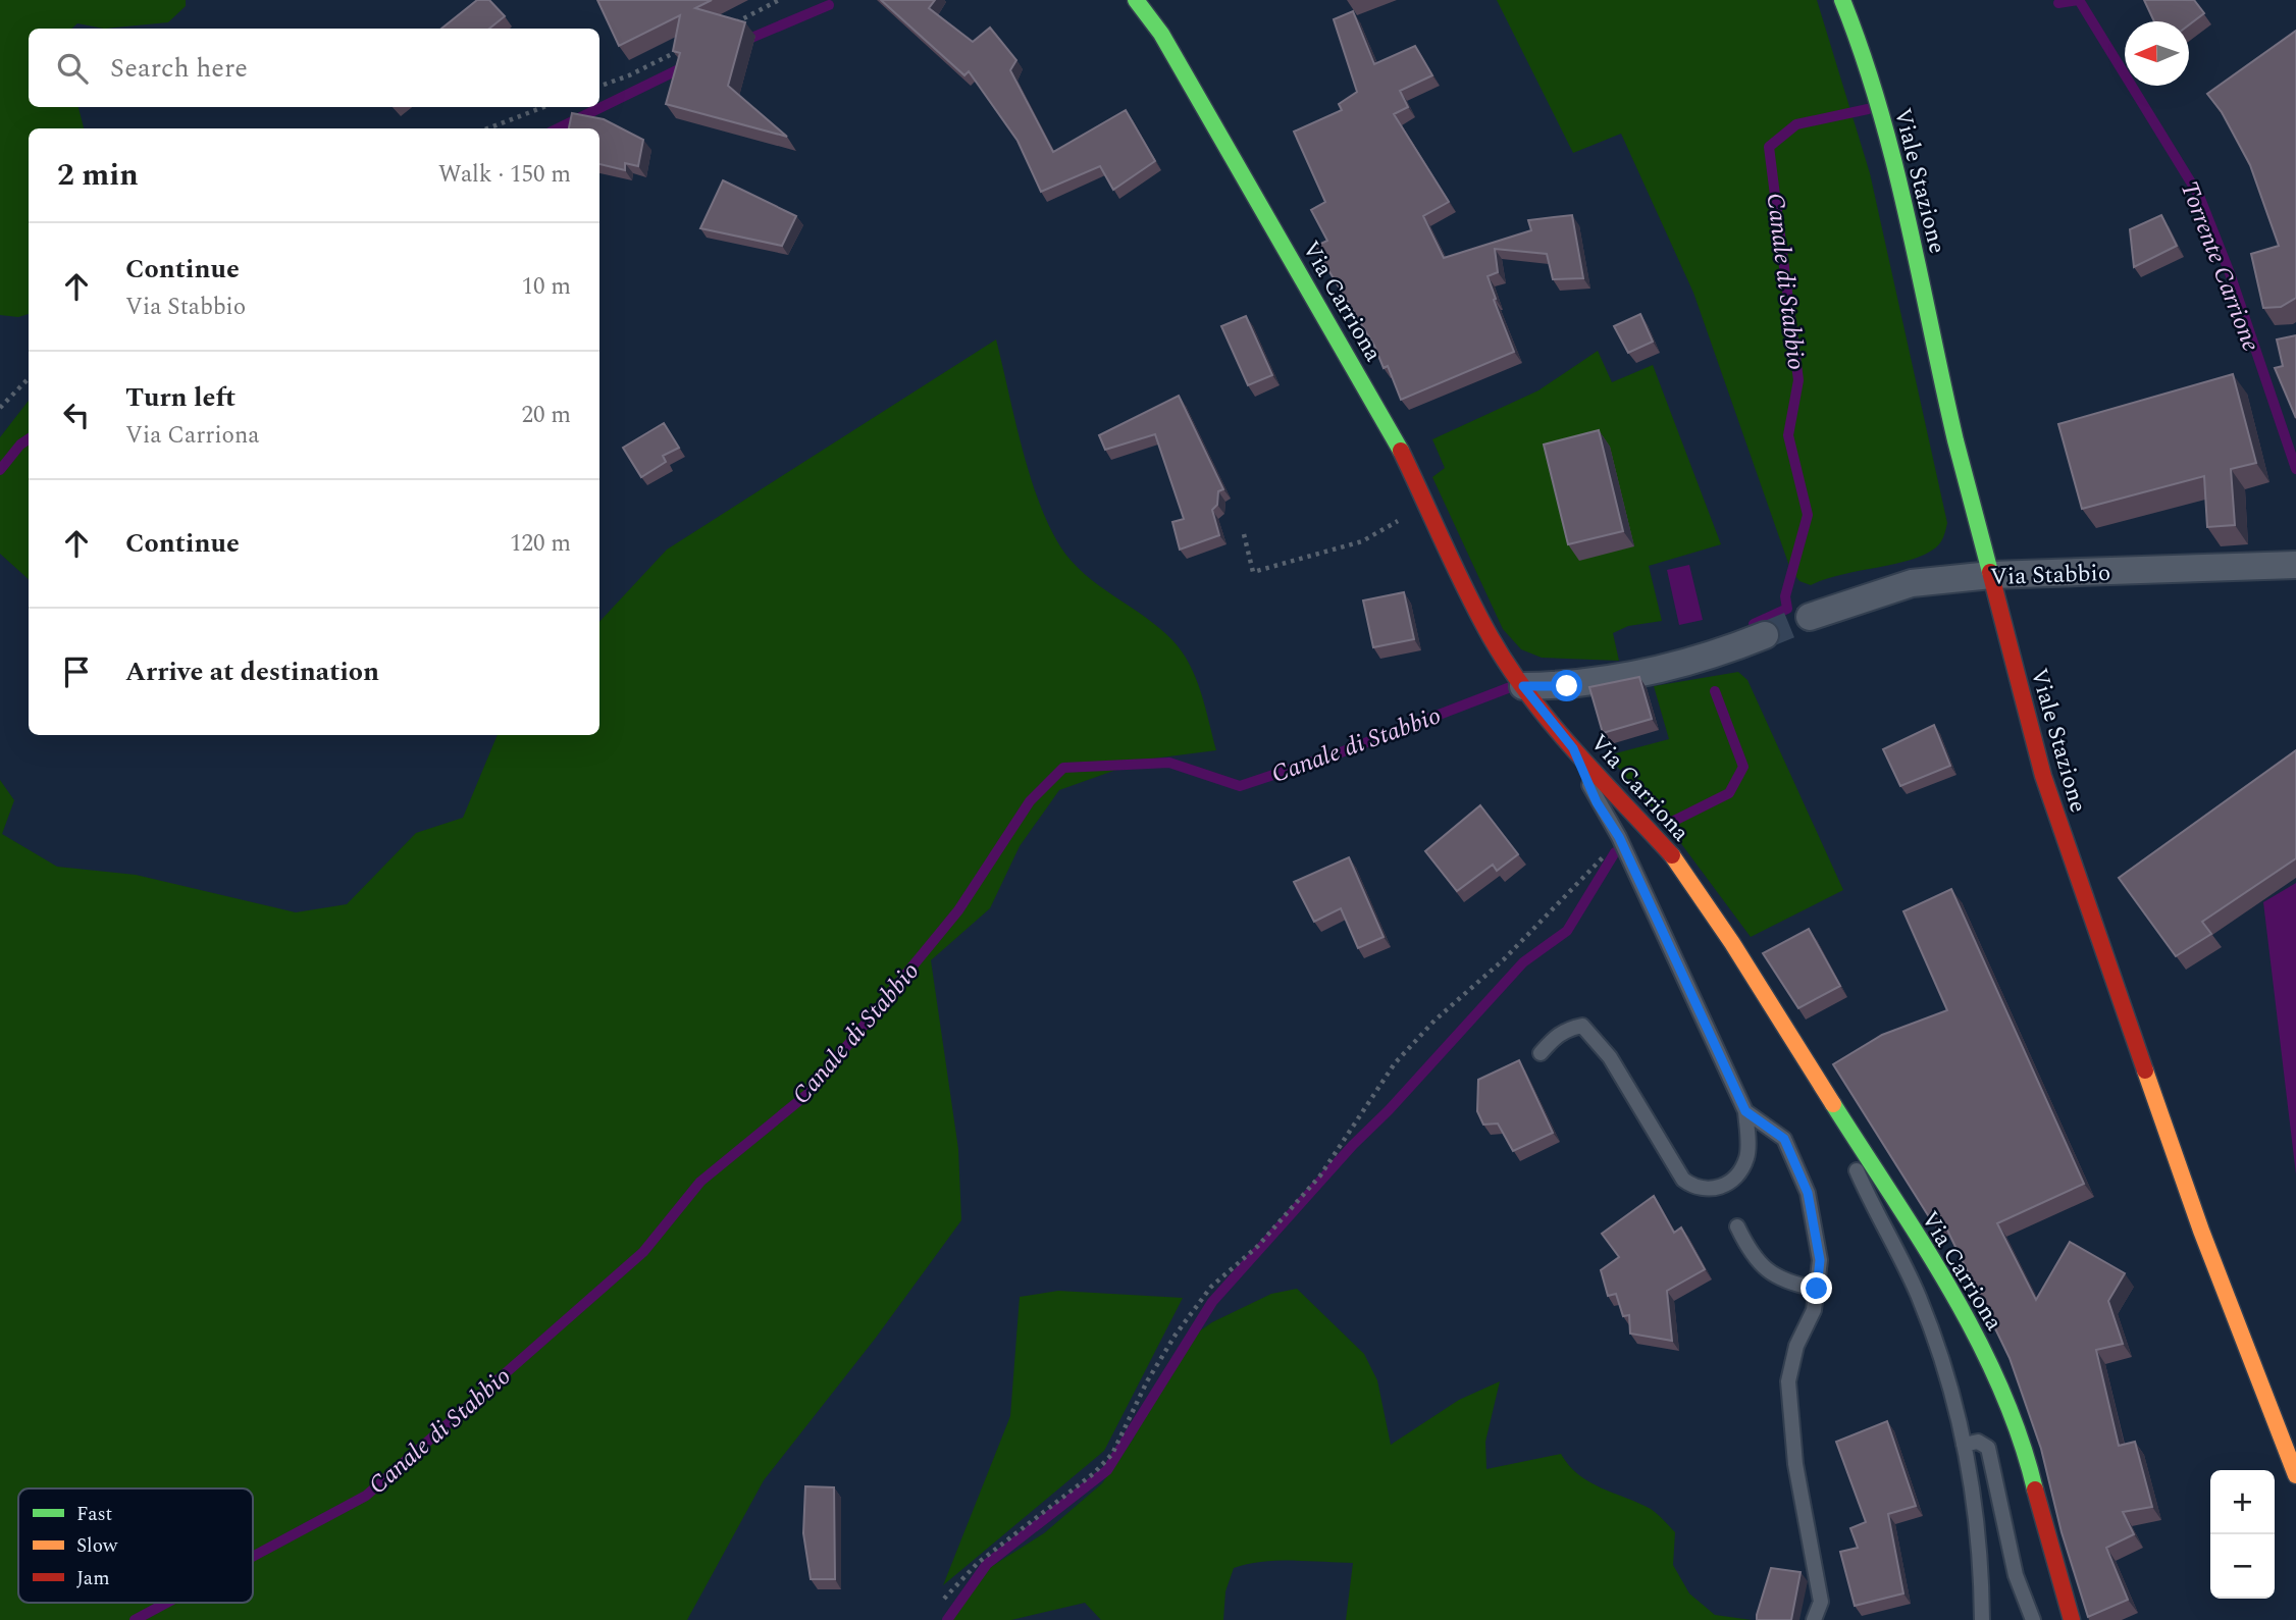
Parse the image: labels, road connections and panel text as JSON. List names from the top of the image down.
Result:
{
  "streets": {
    "main road": ["Viale Stazione", "Via Carriona"],
    "street": ["Via Stabbio"]
  },
  "crossings": [
    ["Viale Stazione", "Via Stabbio"]
  ],
  "water": ["Torrente Carrione", "Canale di Stabbio"],
  "legend": ["Fast", "Slow", "Jam"],
  "north": "left",
  "page": {
    "search": "Search here",
    "heading": ["2 min", "Walk · 150 m"],
    "list": [
      ["Continue", "Via Stabbio", "10 m"],
      ["Turn left", "Via Carriona", "20 m"],
      ["Continue", "120 m"],
      "Arrive at destination"
    ],
    "map_buttons": ["+", "−"]
  }
}
